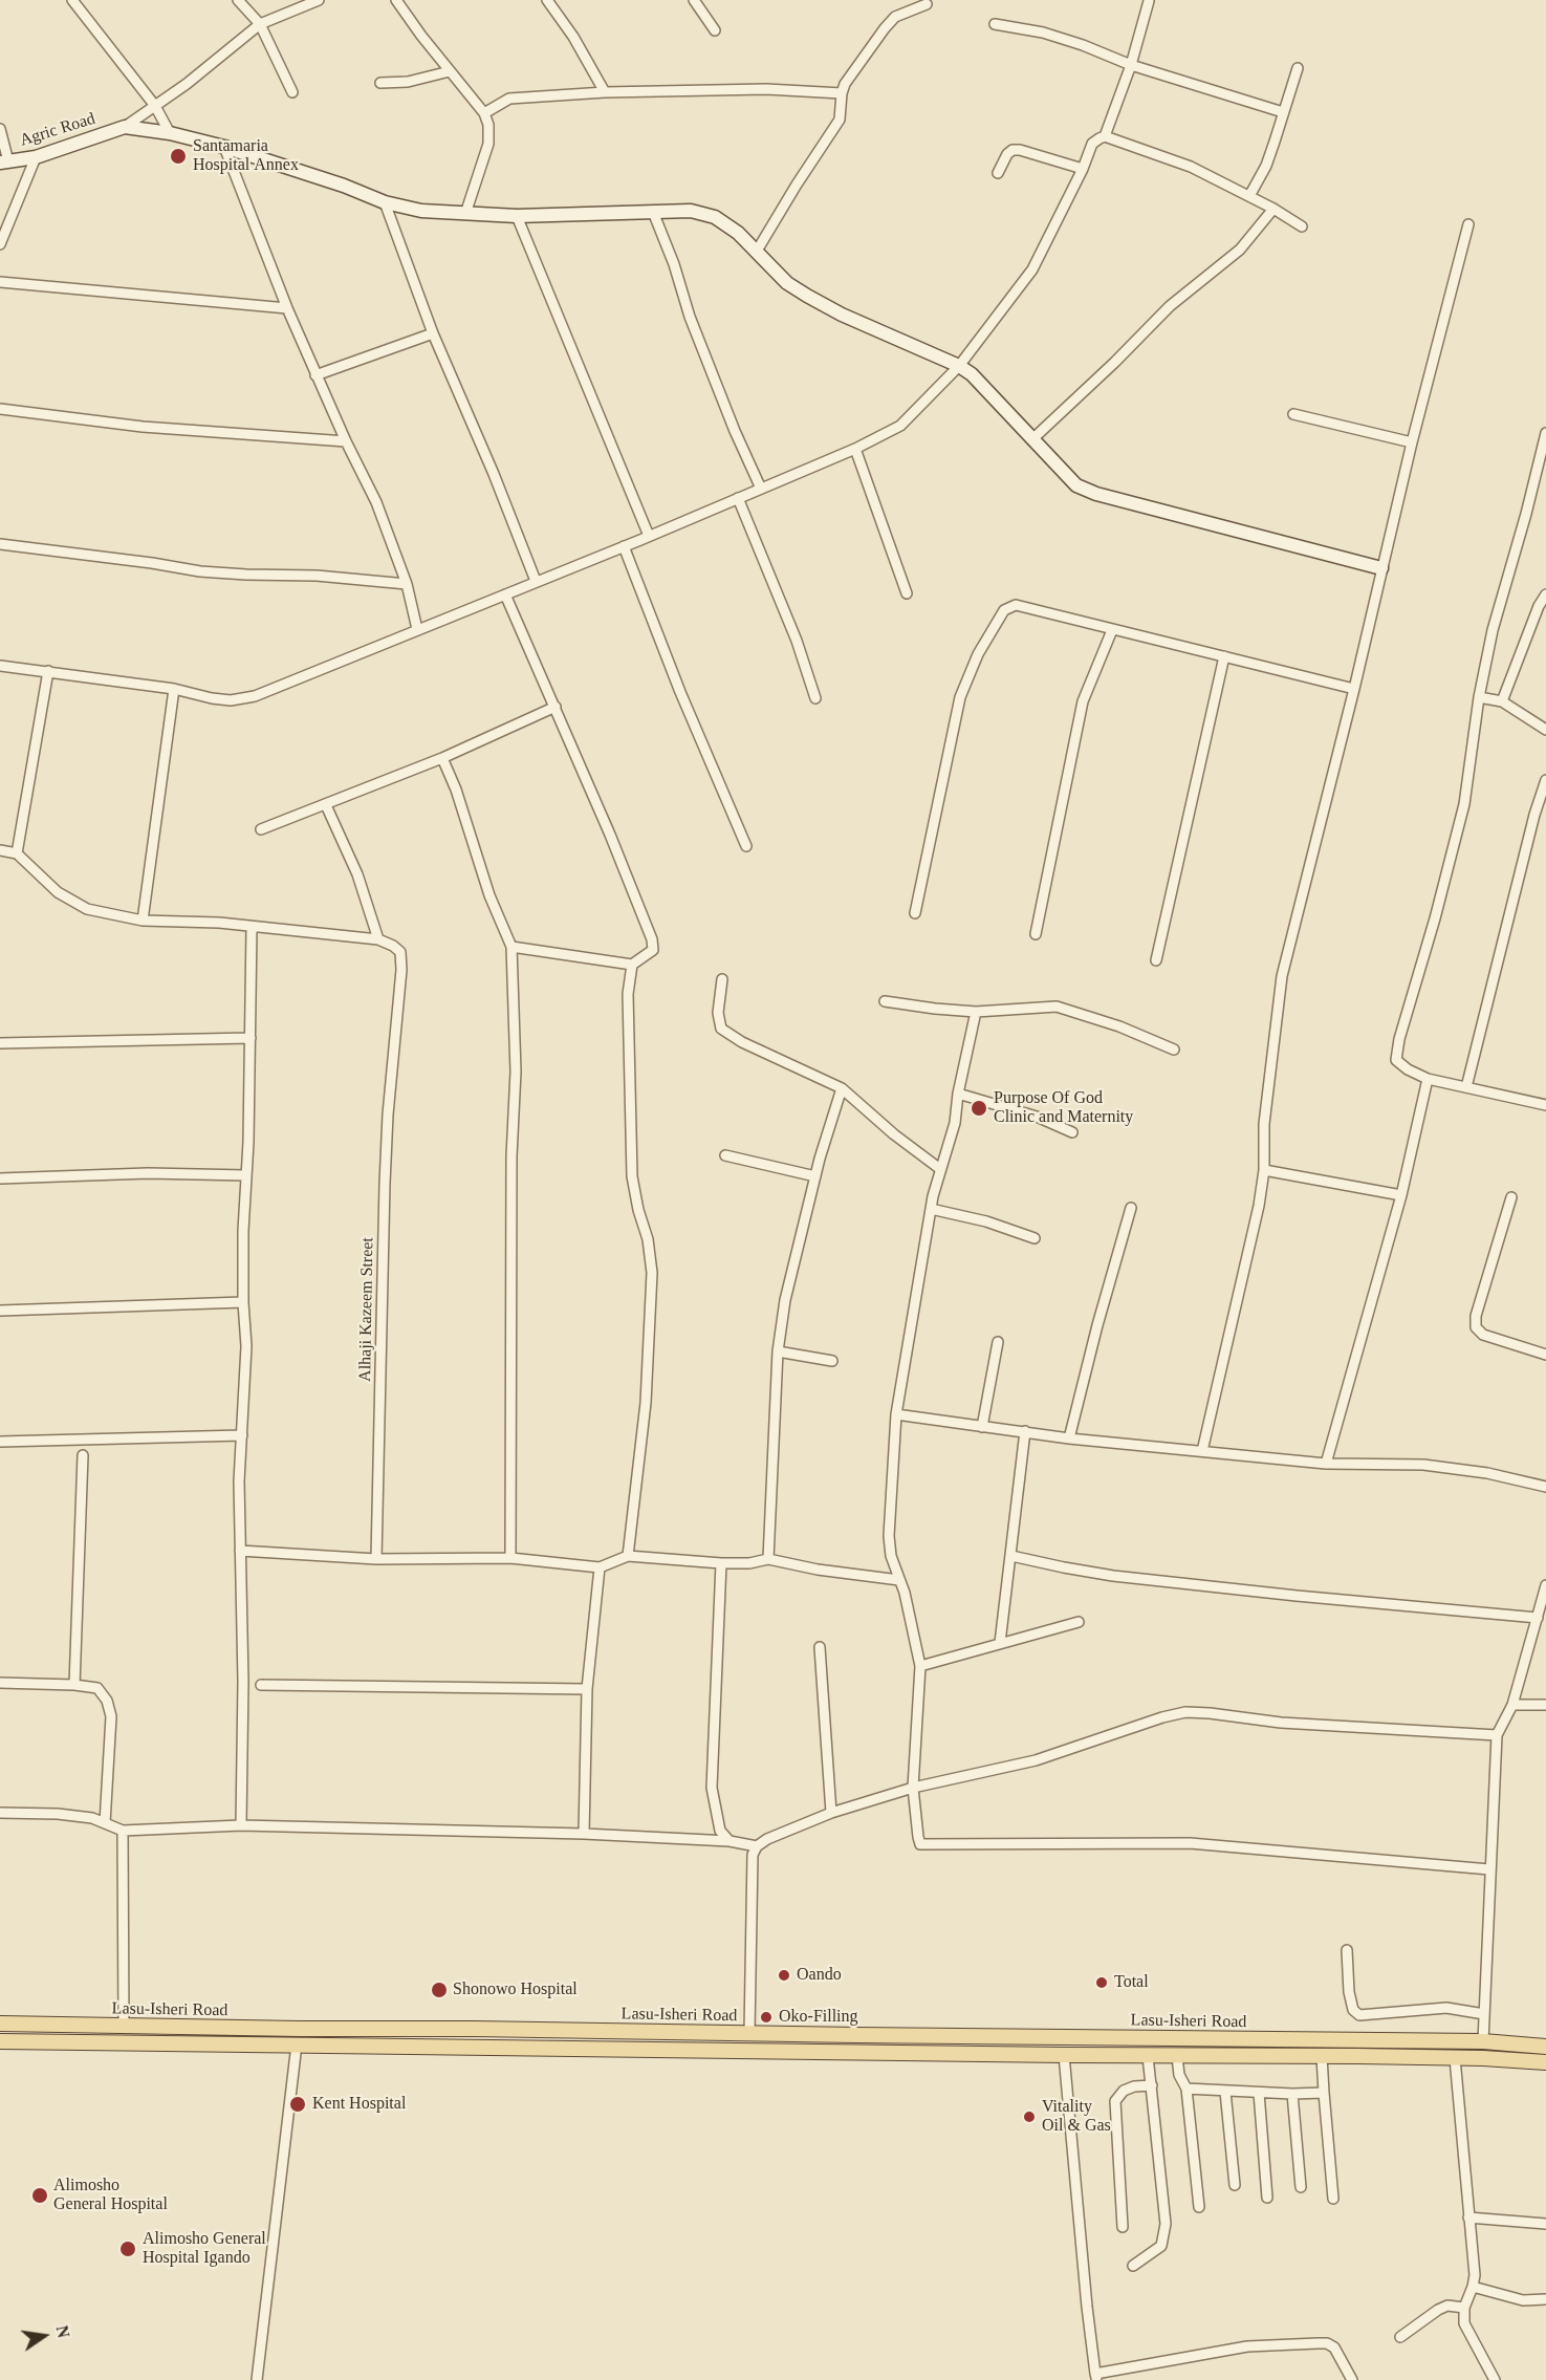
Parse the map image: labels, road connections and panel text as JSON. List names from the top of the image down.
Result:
{
  "streets": {
    "main road": ["Lasu-Isheri Road"],
    "street": ["Agric Road", "Alhaji Kazeem Street"]
  },
  "places": [
    "Santamaria Hospital Annex",
    "Purpose Of God Clinic and Maternity",
    "Oando",
    "Total",
    "Shonowo Hospital",
    "Oko-Filling",
    "Kent Hospital",
    "Vitality Oil & Gas",
    "Alimosho General Hospital",
    "Alimosho General Hospital Igando"
  ],
  "north": "right"
}
